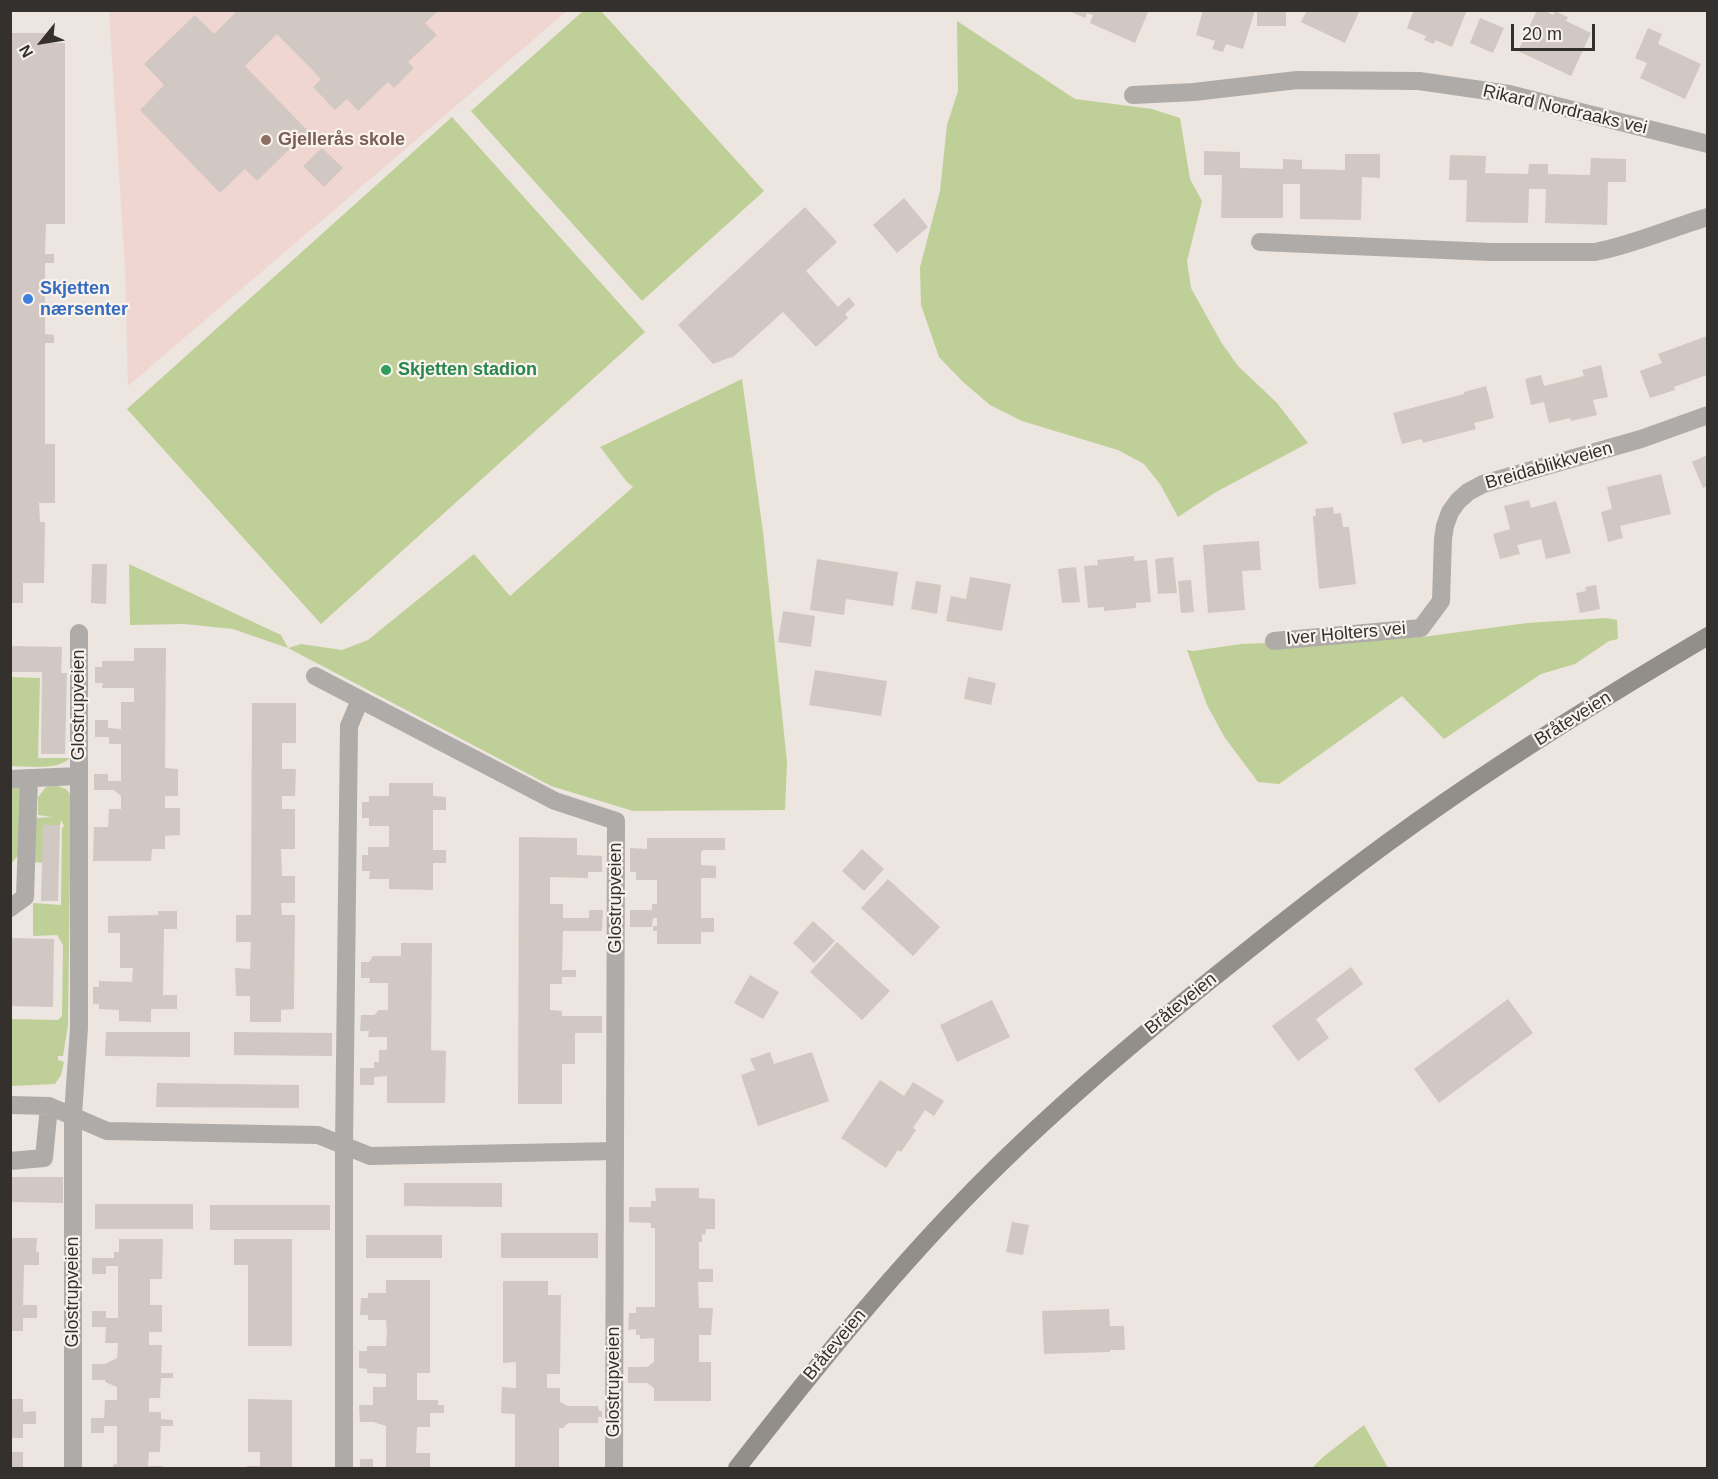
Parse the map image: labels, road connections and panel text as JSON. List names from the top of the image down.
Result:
{
  "streets": {
    "main road": ["Bråteveien"],
    "street": [
      "Rikard Nordraaks vei",
      "Breidablikkveien",
      "Iver Holters vei",
      "Glostrupveien"
    ]
  },
  "crossings": [
    ["Breidablikkveien", "Iver Holters vei"]
  ],
  "places": ["Gjellerås skole", "Skjetten nærsenter", "Skjetten stadion"],
  "scale_bar": "20 m",
  "north": "bottom left"
}
